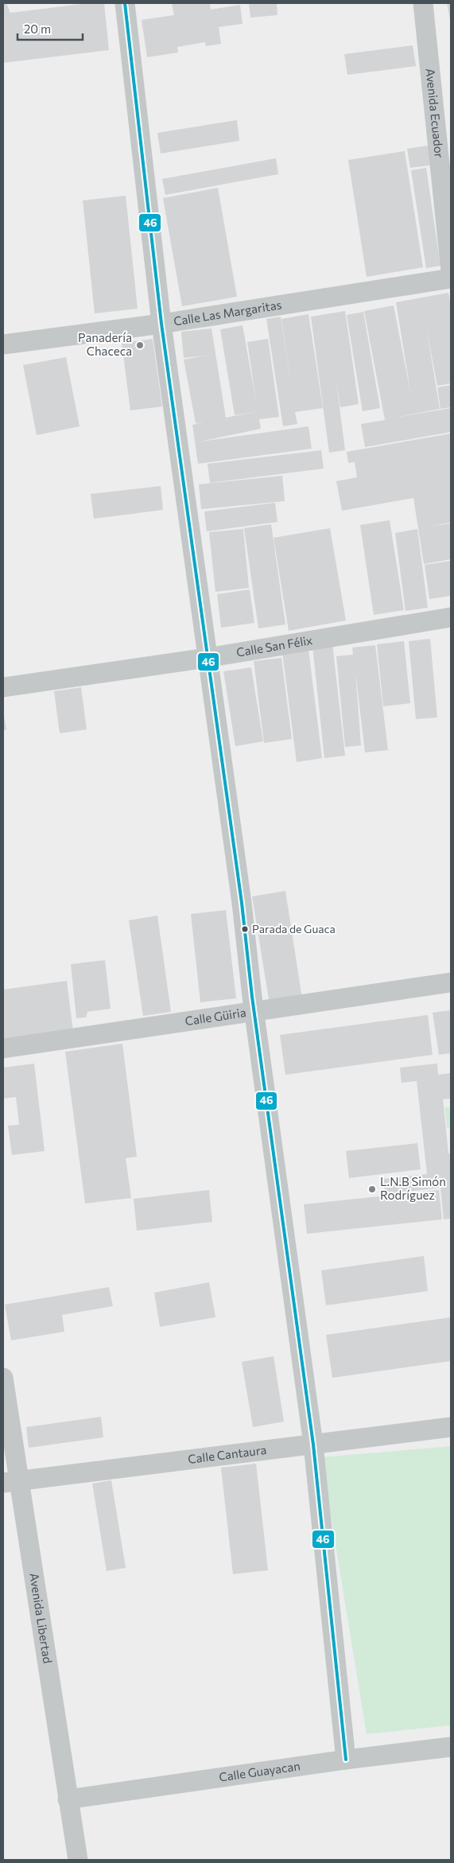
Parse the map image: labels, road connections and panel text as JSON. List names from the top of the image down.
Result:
{
  "streets": {
    "street": [
      "Avenida Ecuador",
      "Calle Las Margaritas",
      "Calle San Félix",
      "Calle Güiria",
      "Calle Cantaura",
      "Avenida Libertad",
      "Calle Guayacan"
    ]
  },
  "crossings": [
    ["Calle Cantaura", "Avenida Libertad"],
    ["Avenida Libertad", "Calle Guayacan"]
  ],
  "places": ["Panadería Chaceca", "Parada de Guaca", "L.N.B Simón Rodríguez"],
  "lines": ["transit line 46"],
  "scale_bar": "20 m"
}
